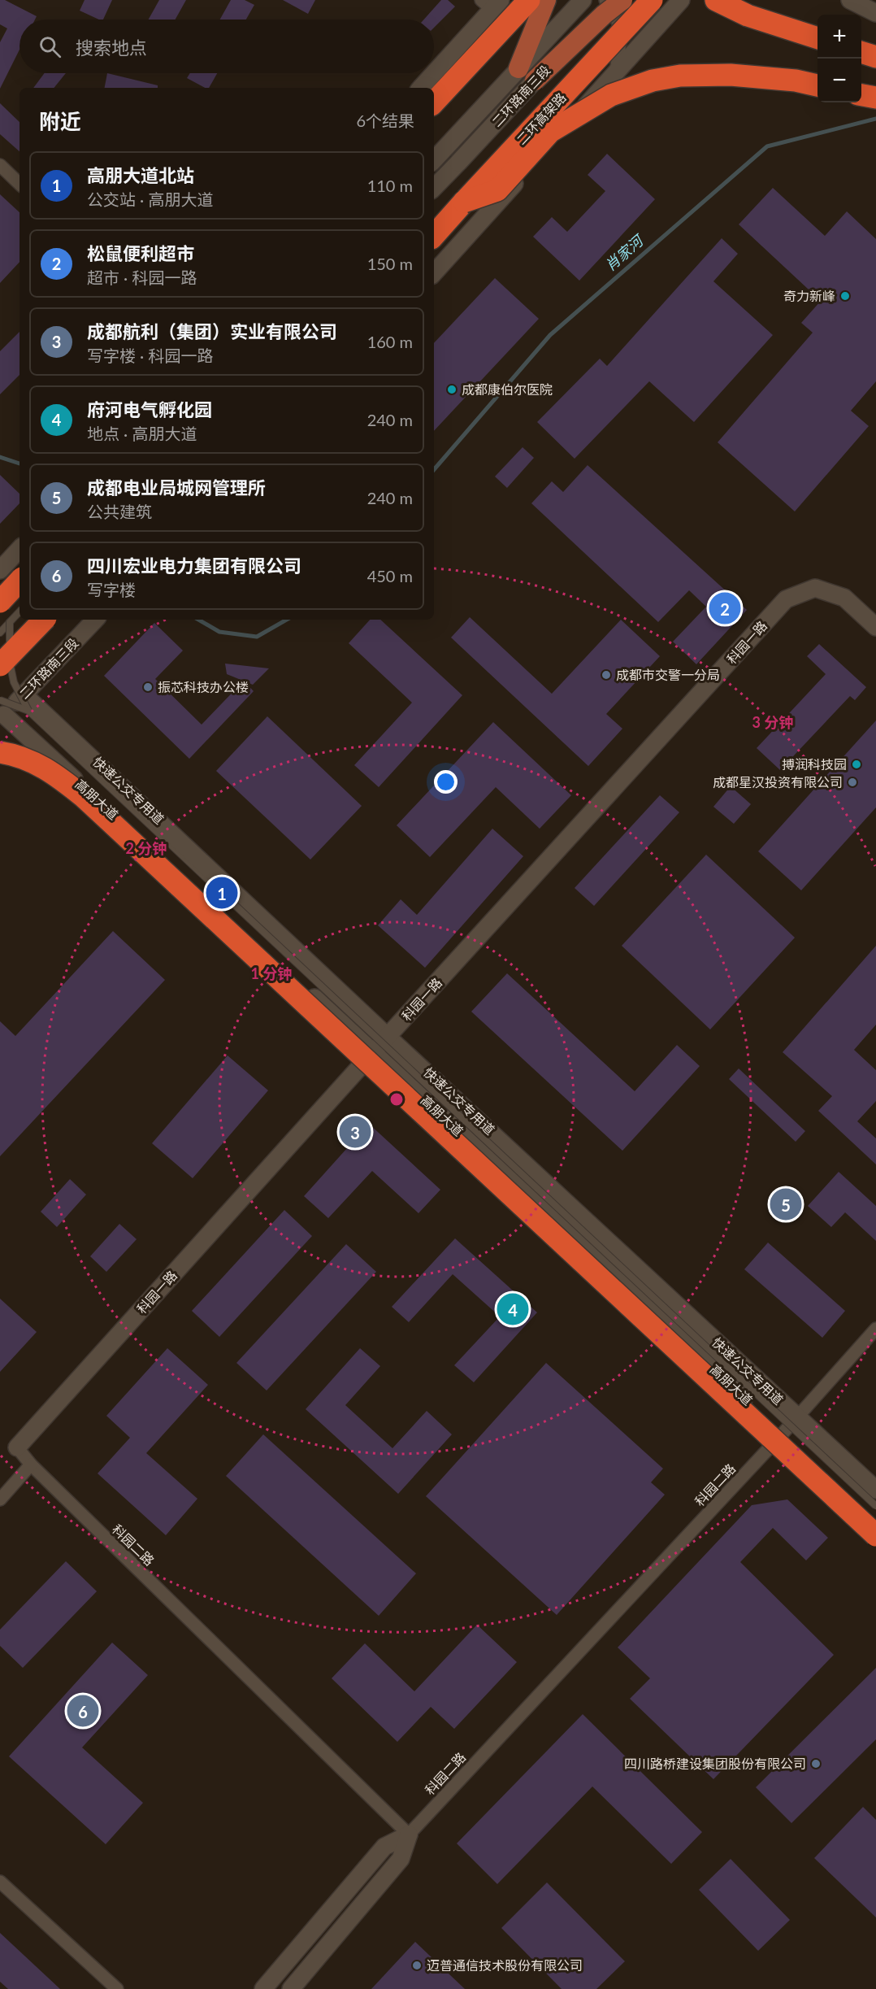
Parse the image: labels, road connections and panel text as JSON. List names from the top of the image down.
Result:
{
  "streets": {
    "highway": ["二环高架路"],
    "main road": ["二环路南三段", "科园一路", "高朋大道"],
    "street": ["科园二路"],
    "lane": ["快速公交专用道"]
  },
  "crossings": [
    ["二环路南三段", "快速公交专用道"],
    ["二环路南三段", "高朋大道"],
    ["科园一路", "高朋大道"],
    ["科园一路", "科园二路"],
    ["快速公交专用道", "高朋大道"],
    ["高朋大道", "科园二路"]
  ],
  "water": ["肖家河"],
  "places": [
    "奇力新峰",
    "成都康伯尔医院",
    "成都市交警一分局",
    "振芯科技办公楼",
    "搏润科技园",
    "成都星汉投资有限公司",
    "四川路桥建设集团股份有限公司",
    "迈普通信技术股份有限公司"
  ],
  "page": {
    "map_buttons": ["+", "−"],
    "search": "搜索地点",
    "heading": ["附近", "6个结果"],
    "list": [
      {
        "mark": "1",
        "name": "高朋大道北站",
        "note": "公交站 · 高朋大道",
        "value": "110 m"
      },
      {
        "mark": "2",
        "name": "松鼠便利超市",
        "note": "超市 · 科园一路",
        "value": "150 m"
      },
      {
        "mark": "3",
        "name": "成都航利（集团）实业有限公司",
        "note": "写字楼 · 科园一路",
        "value": "160 m"
      },
      {
        "mark": "4",
        "name": "府河电气孵化园",
        "note": "地点 · 高朋大道",
        "value": "240 m"
      },
      {
        "mark": "5",
        "name": "成都电业局城网管理所",
        "note": "公共建筑",
        "value": "240 m"
      },
      {
        "mark": "6",
        "name": "四川宏业电力集团有限公司",
        "note": "写字楼",
        "value": "450 m"
      }
    ],
    "pins": [
      "2",
      "1",
      "3",
      "5",
      "4",
      "6"
    ]
  },
  "rings": ["3 分钟", "2 分钟", "1 分钟"]
}
